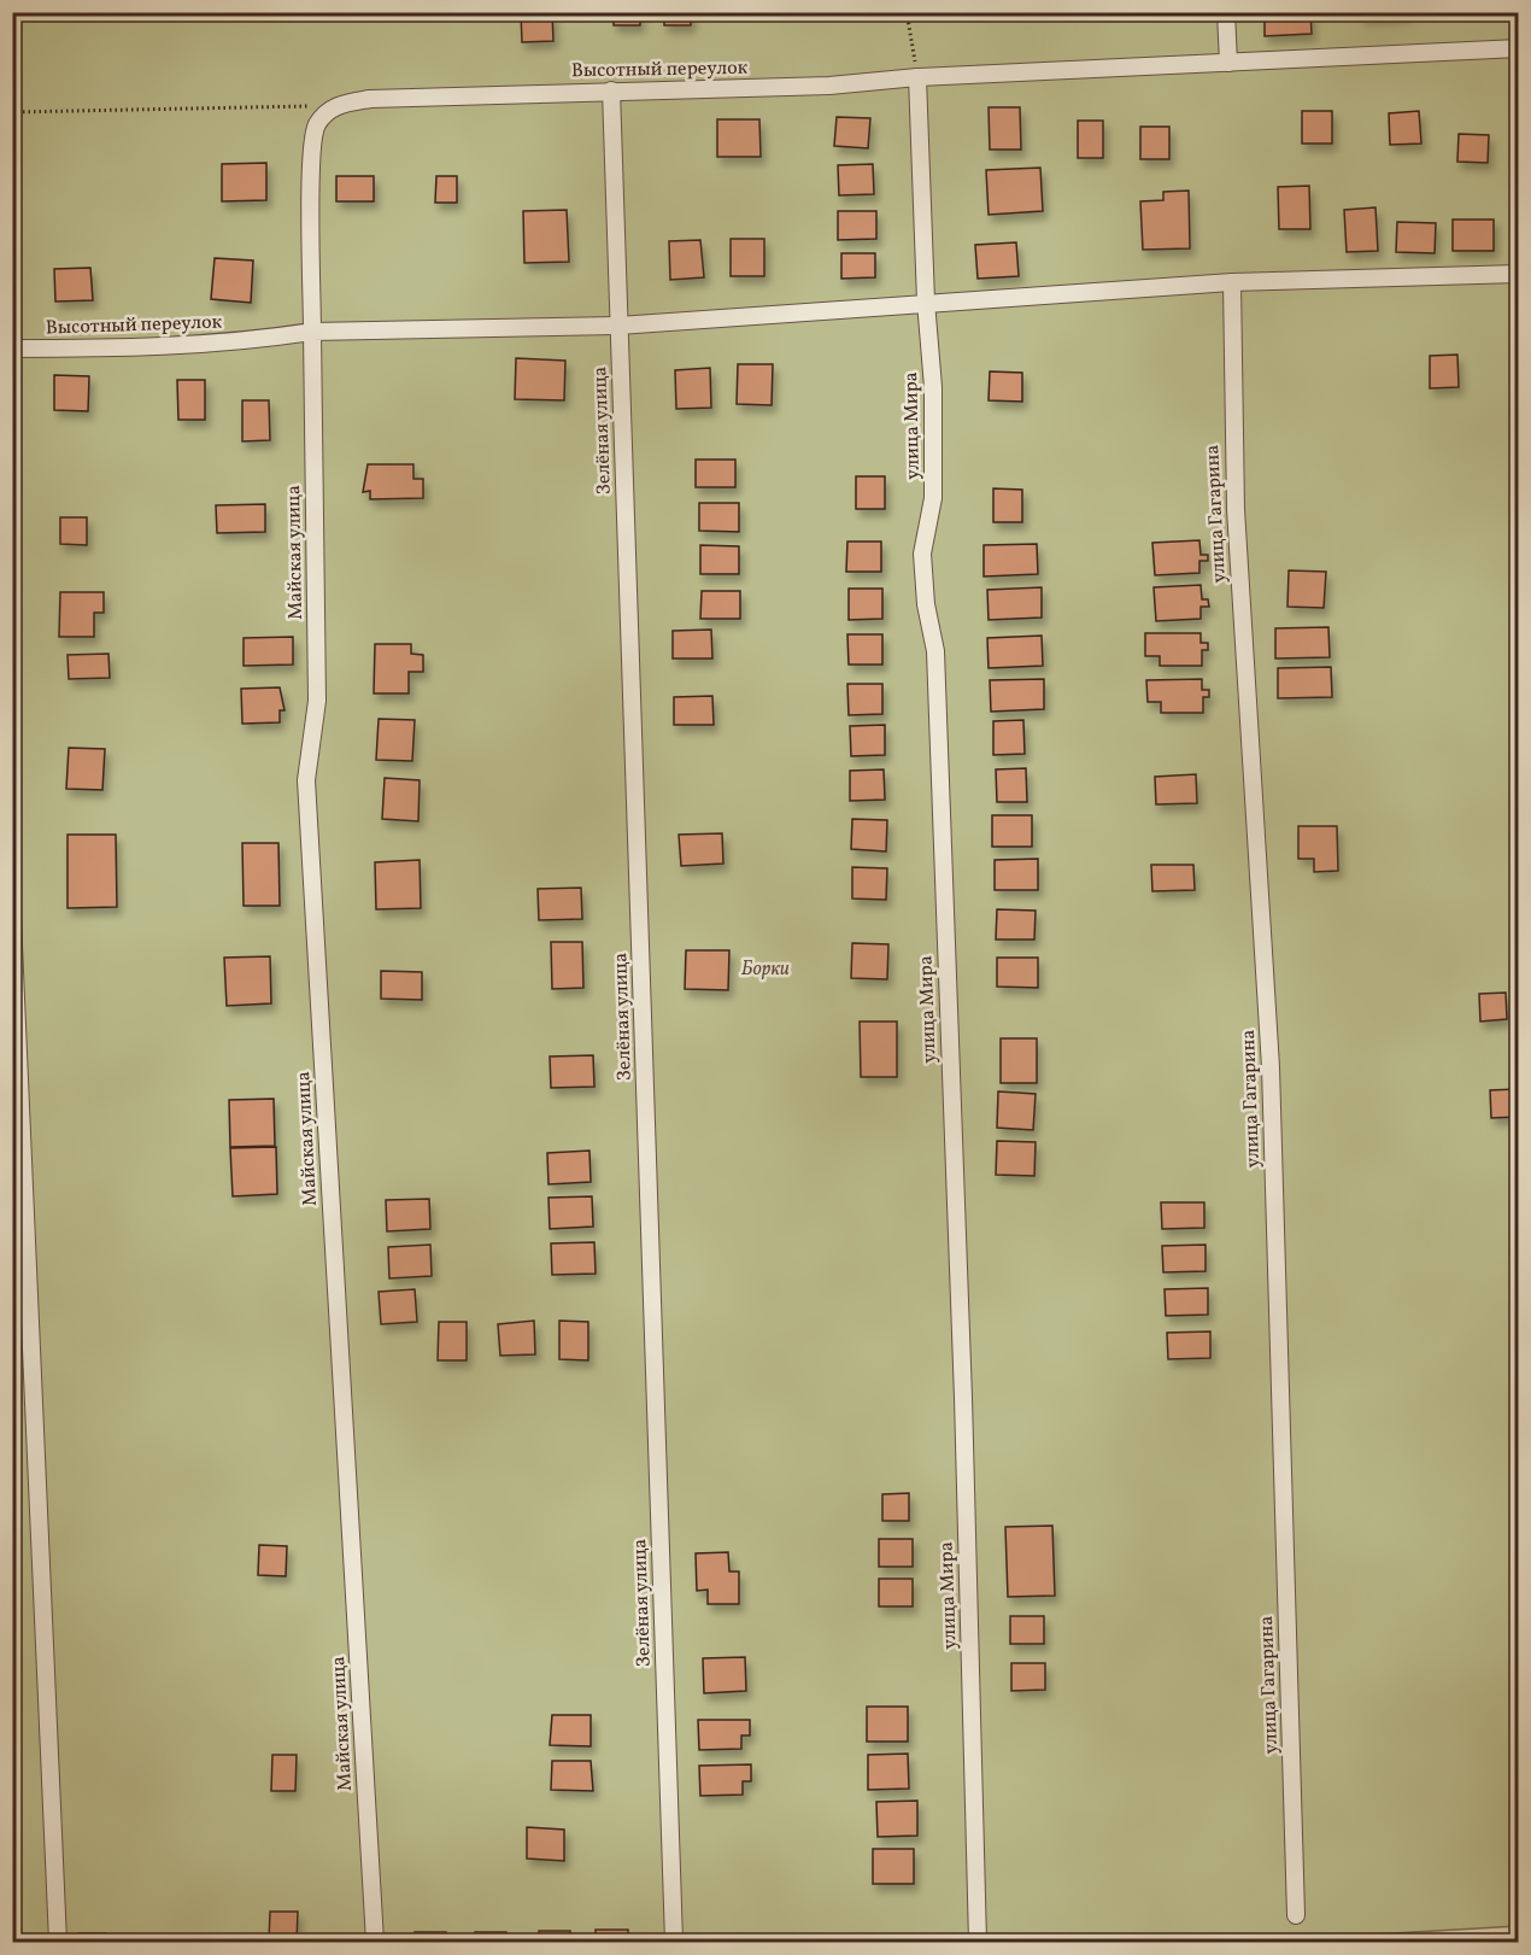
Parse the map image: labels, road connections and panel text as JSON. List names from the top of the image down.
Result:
{
  "streets": {
    "street": [
      "Высотный переулок",
      "улица Мира",
      "Зелёная улица",
      "улица Гагарина",
      "Майская улица"
    ]
  },
  "crossings": [
    ["Высотный переулок", "улица Мира"],
    ["Высотный переулок", "Зелёная улица"],
    ["Высотный переулок", "улица Гагарина"],
    ["Высотный переулок", "Майская улица"]
  ],
  "parks": ["Борки"]
}
